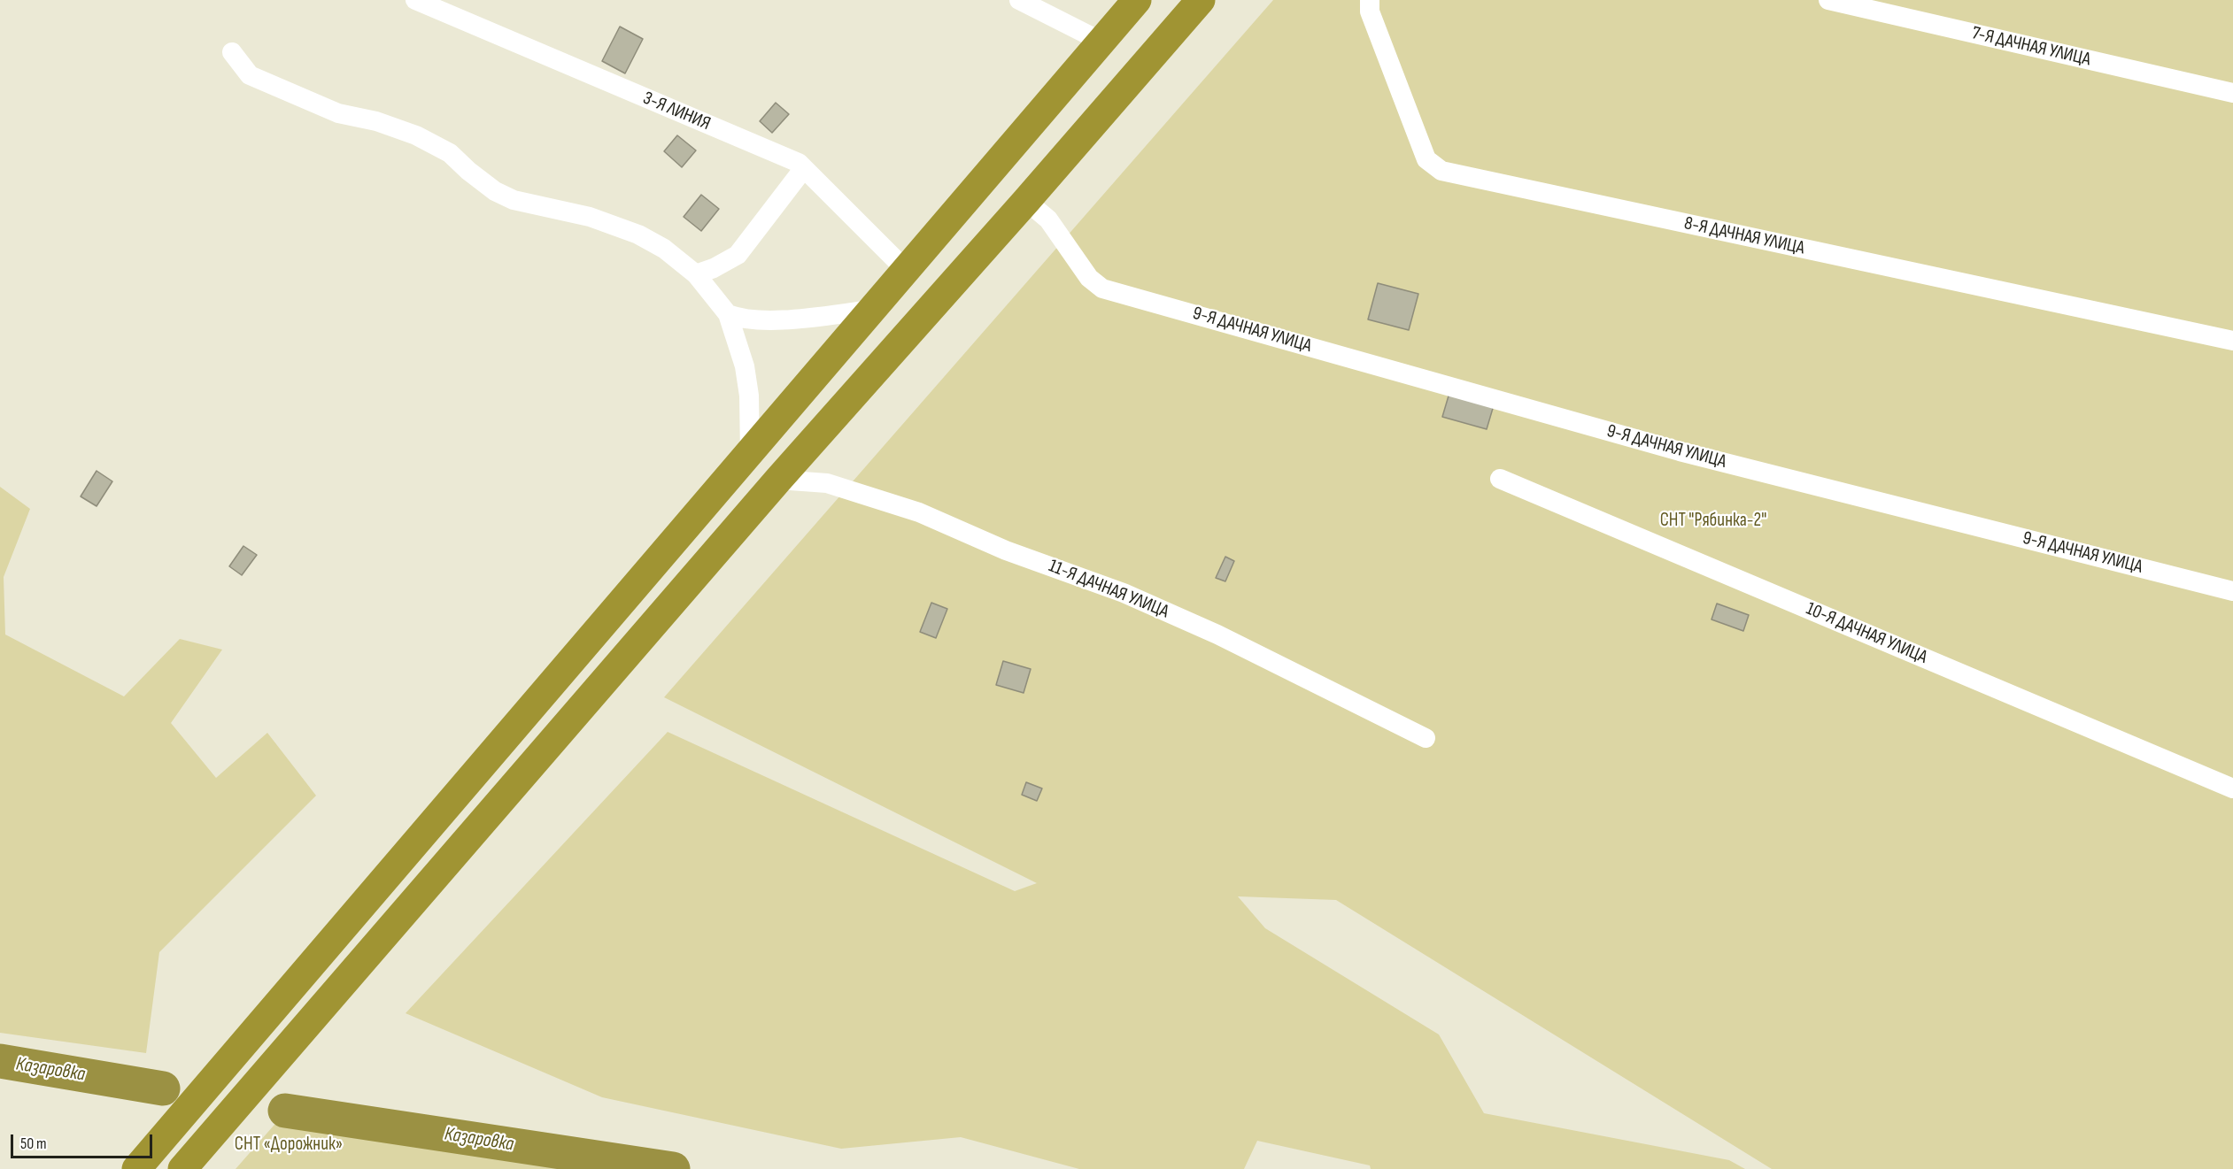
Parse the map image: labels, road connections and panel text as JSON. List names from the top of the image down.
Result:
{
  "streets": {
    "street": [
      "7-Я ДАЧНАЯ УЛИЦА",
      "3-Я ЛИНИЯ",
      "8-Я ДАЧНАЯ УЛИЦА",
      "9-Я ДАЧНАЯ УЛИЦА",
      "11-Я ДАЧНАЯ УЛИЦА",
      "10-Я ДАЧНАЯ УЛИЦА"
    ]
  },
  "water": ["Казаровка"],
  "parks": ["СНТ \"Рябинка-2\"", "СНТ «Дорожник»"],
  "scale_bar": "50 m"
}
